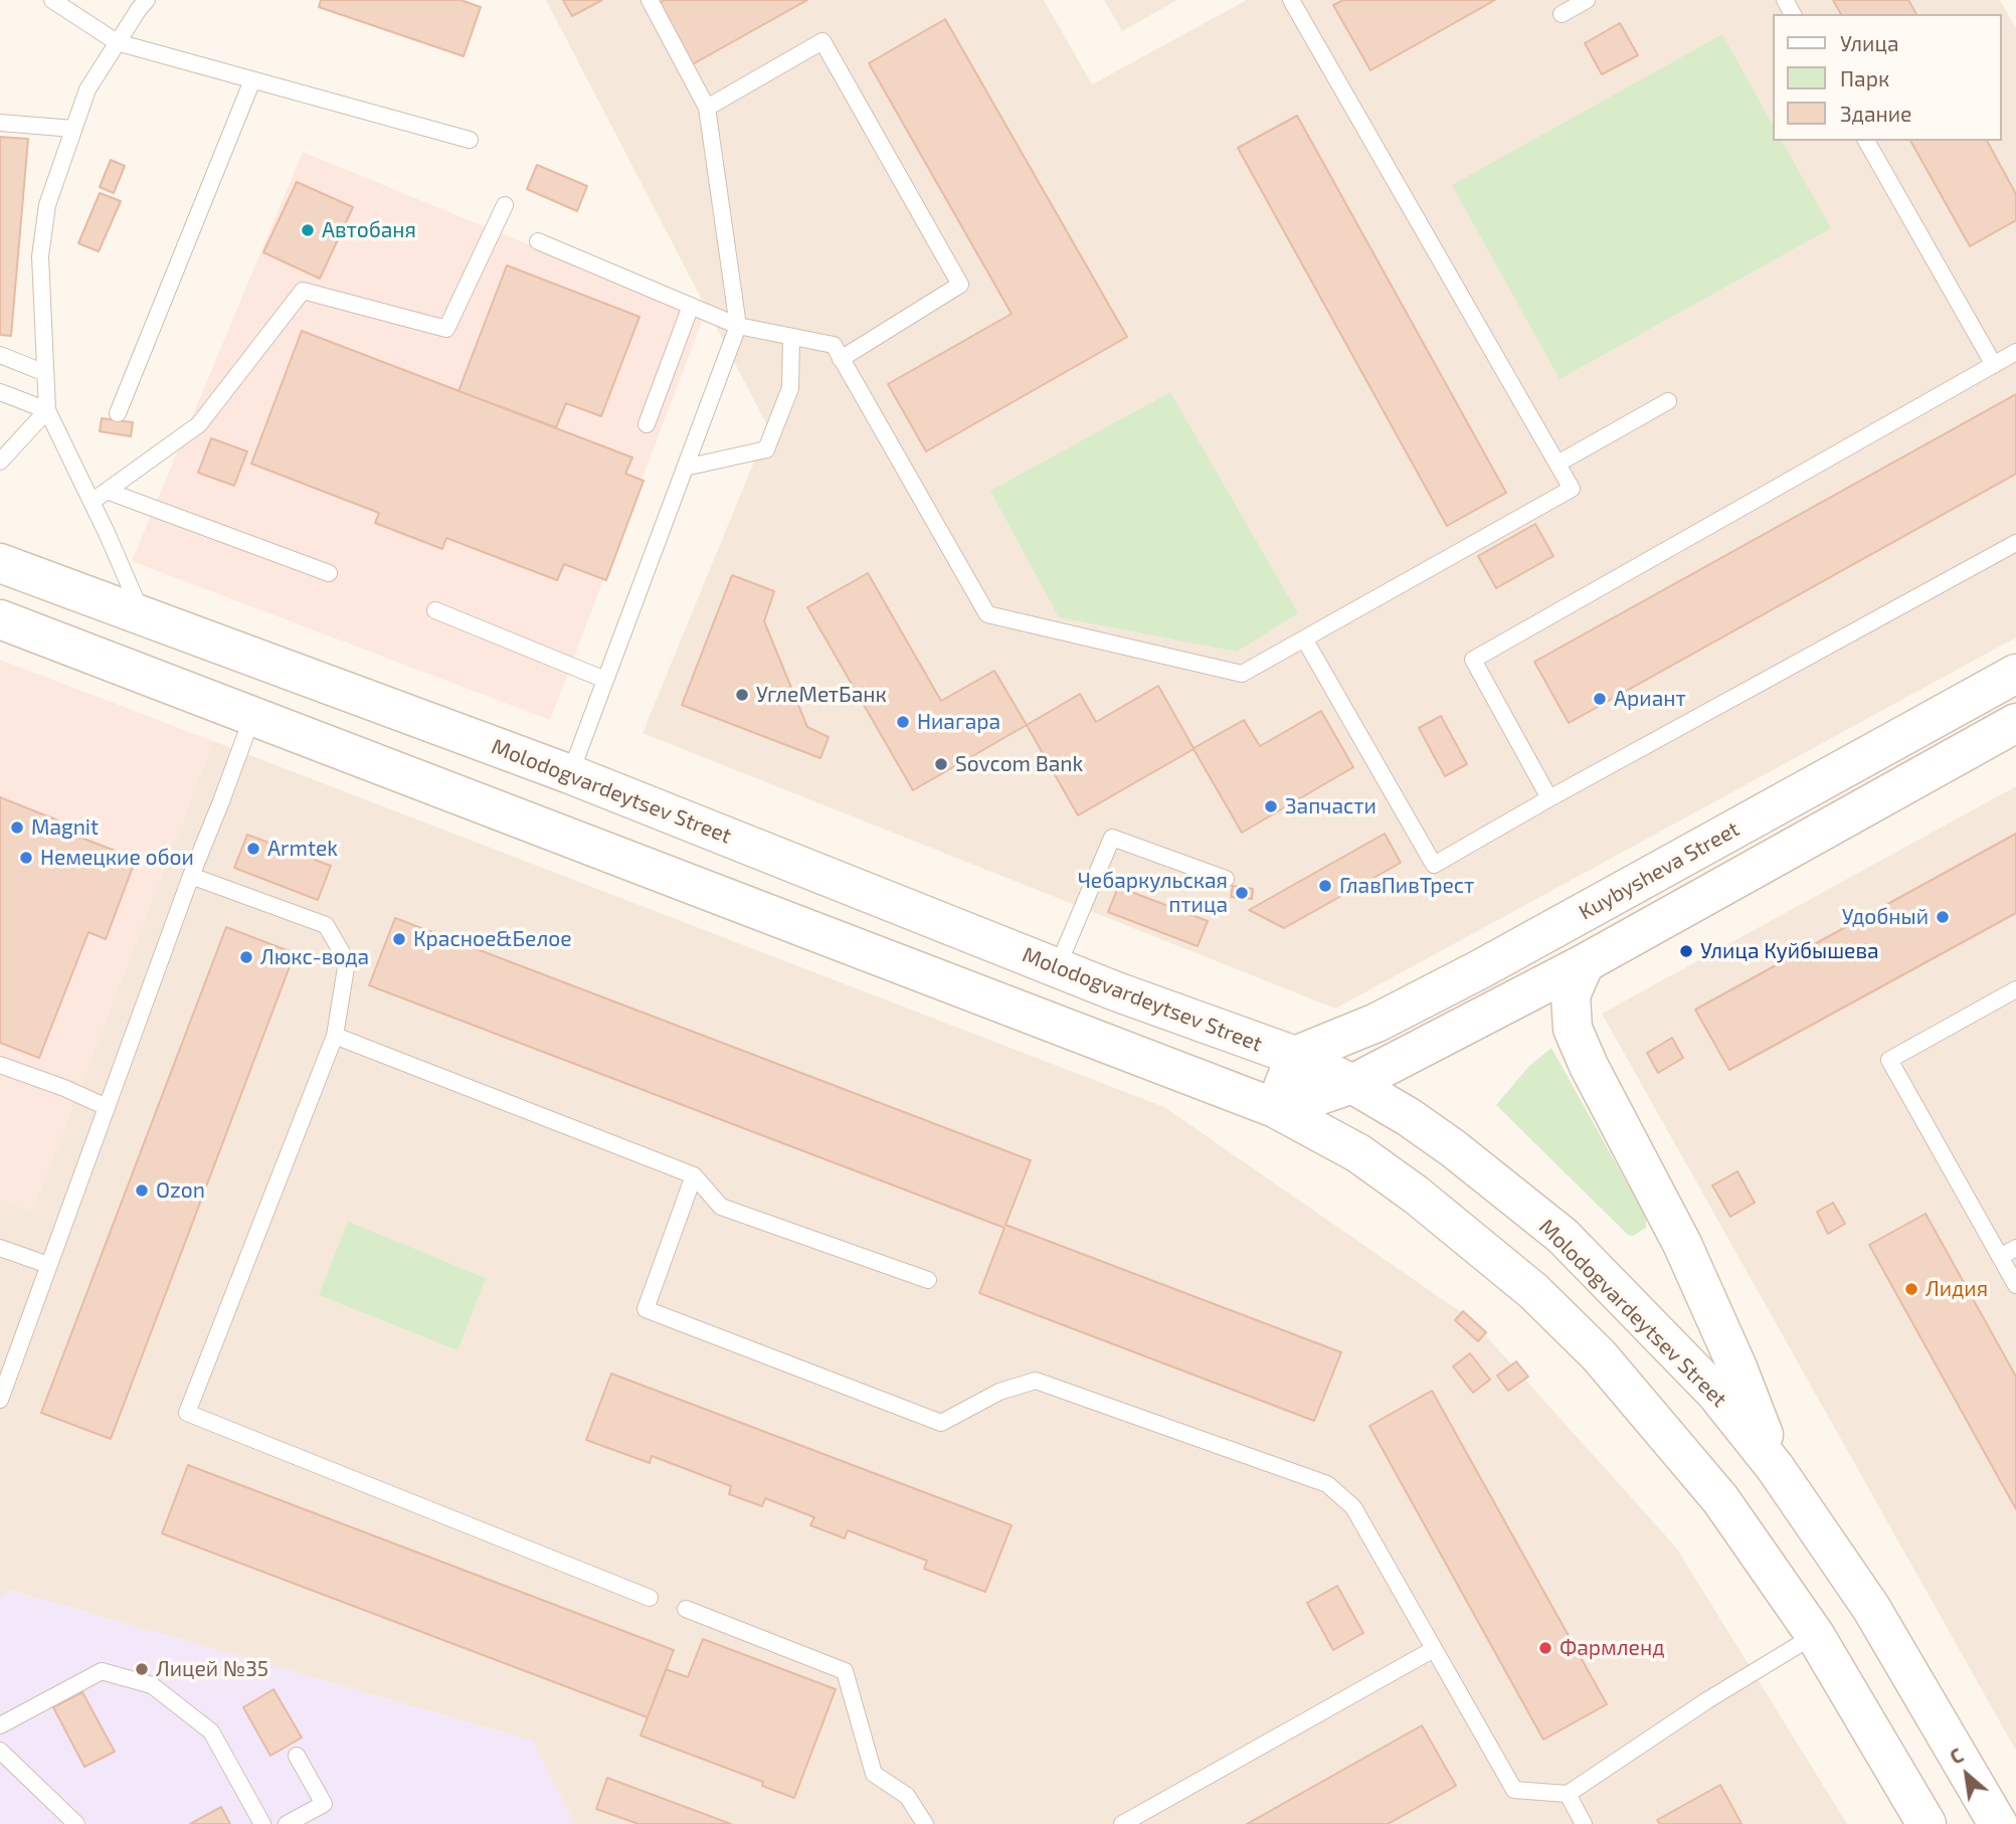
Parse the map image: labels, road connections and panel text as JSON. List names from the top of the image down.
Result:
{
  "streets": {
    "main road": ["Molodogvardeytsev Street", "Kuybysheva Street"]
  },
  "crossings": [
    ["Molodogvardeytsev Street", "Kuybysheva Street"]
  ],
  "places": [
    "Автобаня",
    "УглеМетБанк",
    "Ариант",
    "Ниагара",
    "Sovcom Bank",
    "Запчасти",
    "Magnit",
    "Armtek",
    "Немецкие обои",
    "ГлавПивТрест",
    "Чебаркульская птица",
    "Удобный",
    "Красное&Белое",
    "Улица Куйбышева",
    "Люкс-вода",
    "Ozon",
    "Лидия",
    "Фармленд",
    "Лицей №35"
  ],
  "legend": ["Улица", "Парк", "Здание"],
  "north": "top left"
}
